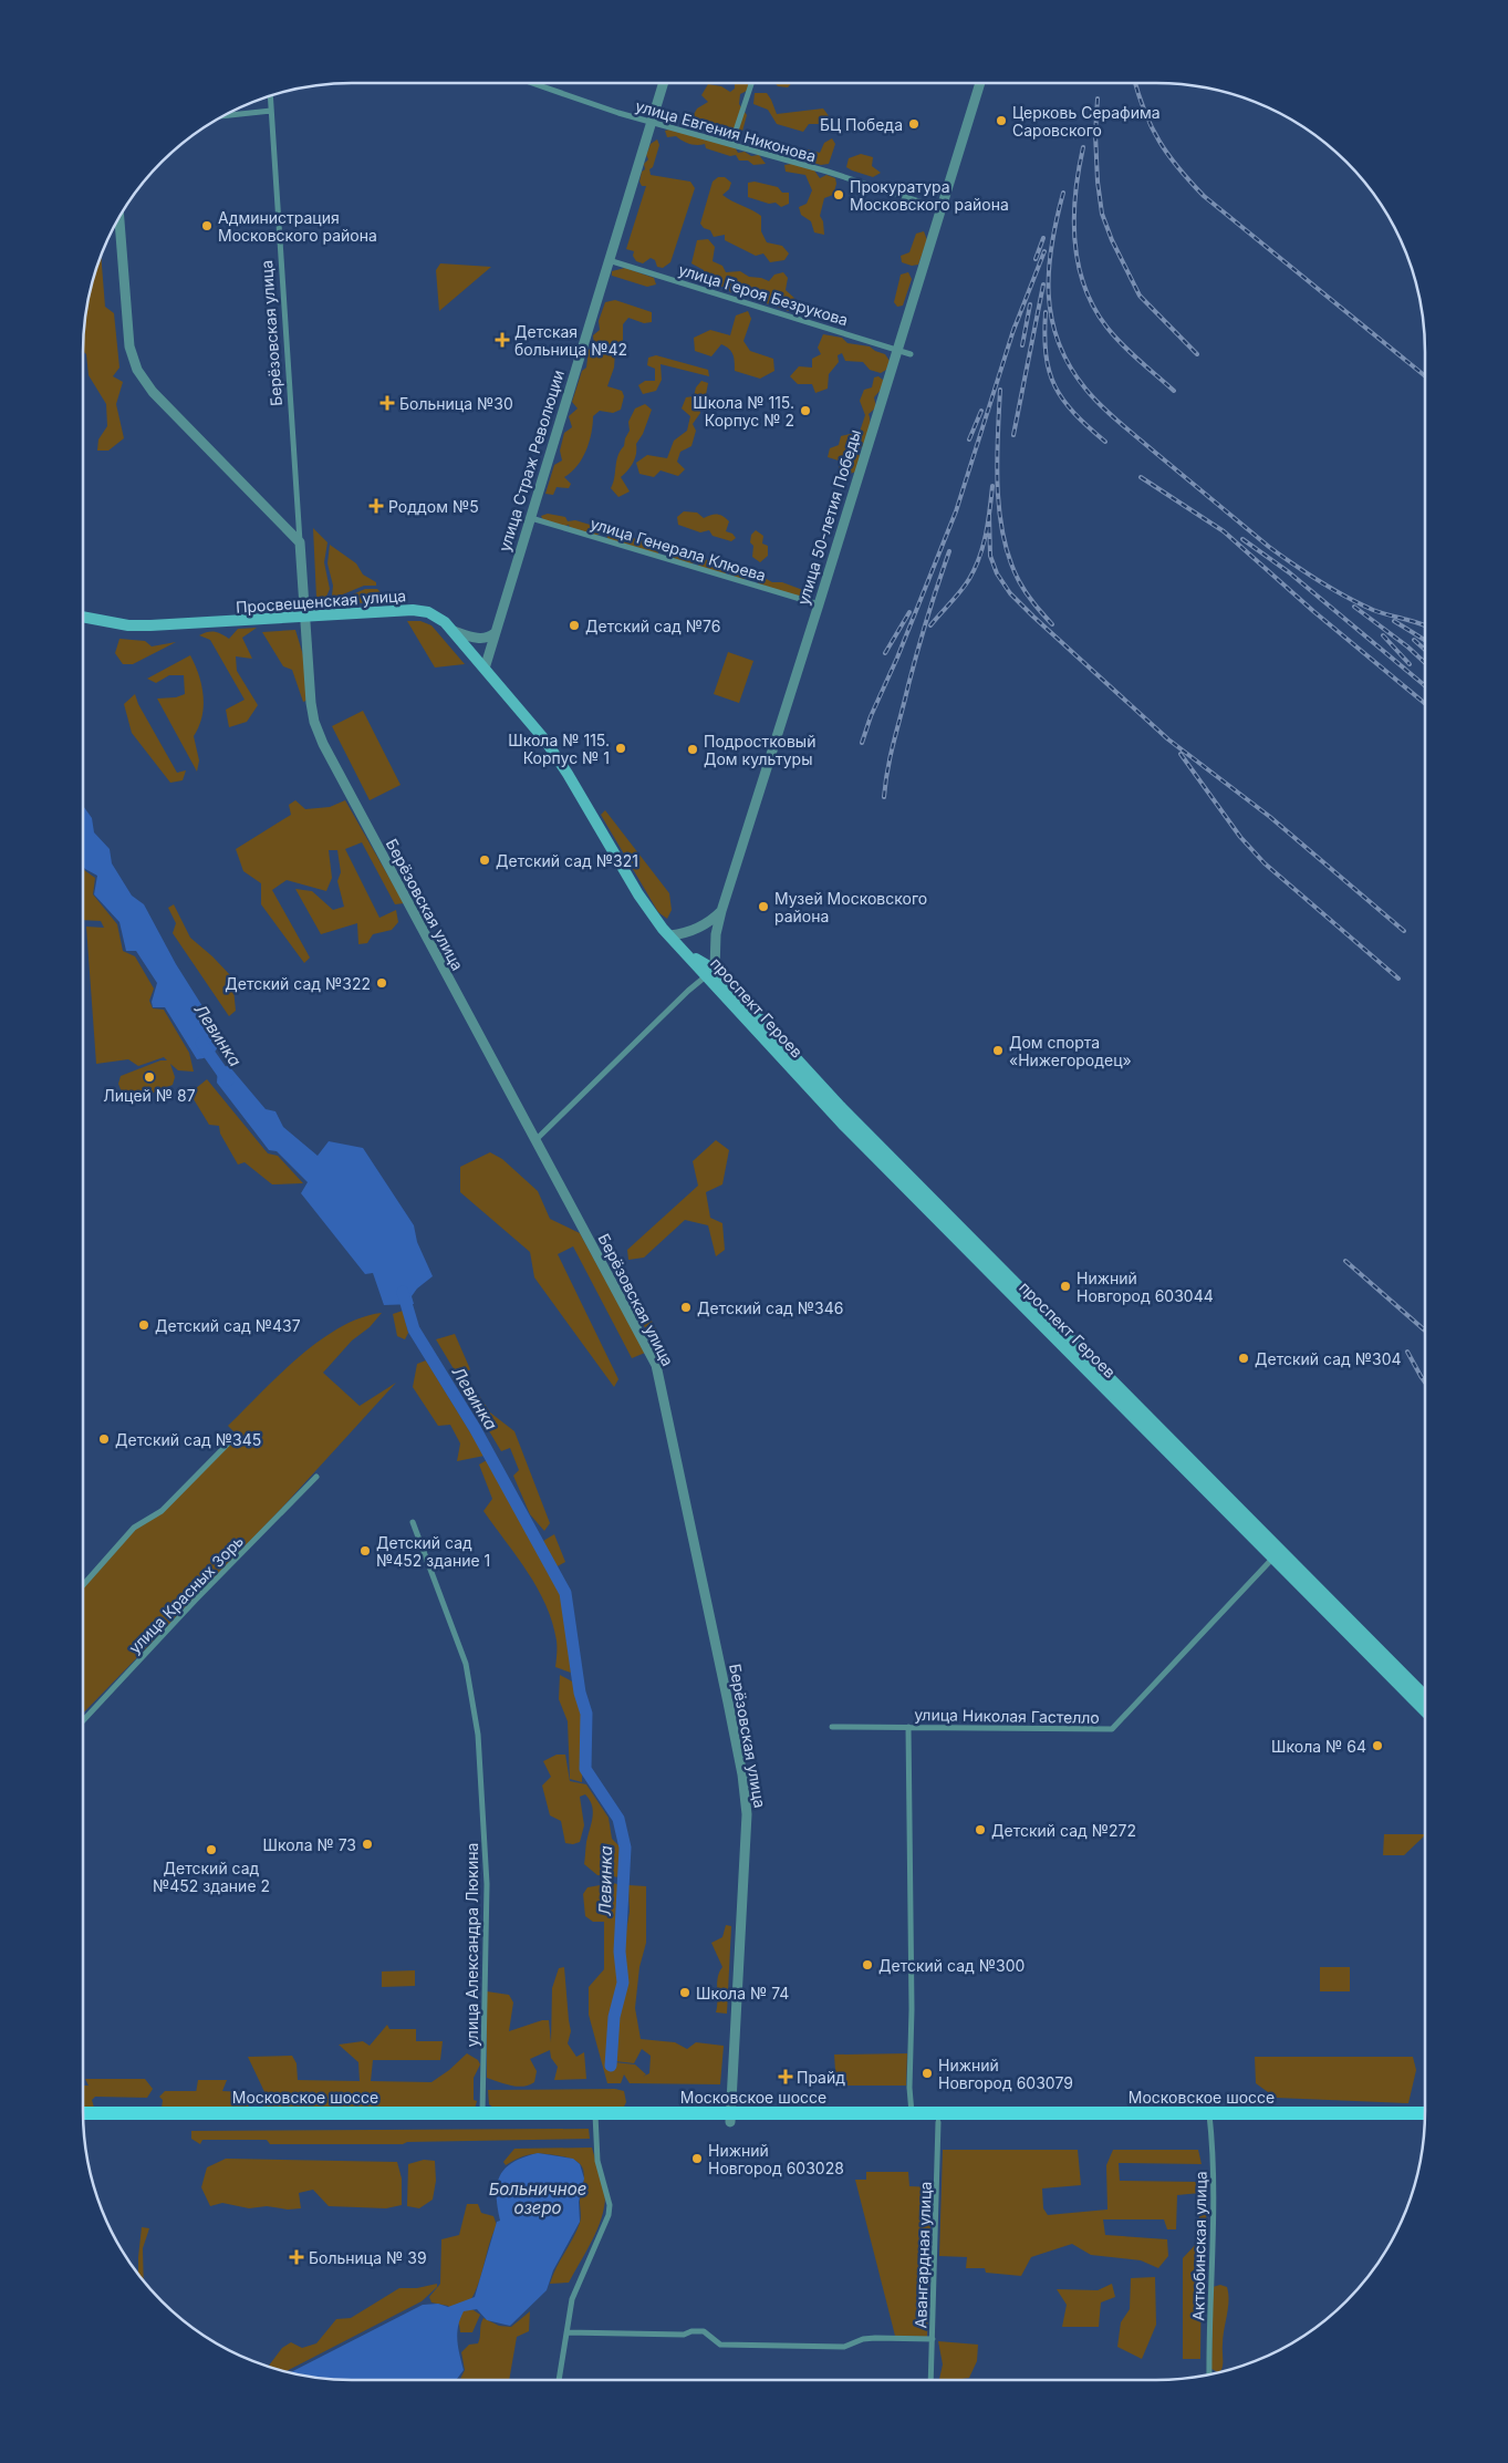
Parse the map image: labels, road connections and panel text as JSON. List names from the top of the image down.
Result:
{
  "streets": {
    "main road": ["Просвещенская улица", "проспект Героев", "Московское шоссе"],
    "street": [
      "улица Евгения Никонова",
      "улица Героя Безрукова",
      "Берёзовская улица",
      "улица Страж Революции",
      "улица 50-летия Победы",
      "улица Генерала Клюева",
      "улица Красных Зорь",
      "улица Николая Гастелло",
      "улица Александра Люкина",
      "Актюбинская улица",
      "Авангардная улица"
    ]
  },
  "crossings": [
    ["улица Евгения Никонова", "улица Страж Революции"],
    ["улица Евгения Никонова", "улица 50-летия Победы"],
    ["улица Героя Безрукова", "улица Страж Революции"],
    ["улица Героя Безрукова", "улица 50-летия Победы"],
    ["Берёзовская улица", "Просвещенская улица"],
    ["Берёзовская улица", "Московское шоссе"],
    ["улица Страж Революции", "улица Генерала Клюева"],
    ["улица Страж Революции", "Просвещенская улица"],
    ["улица 50-летия Победы", "улица Генерала Клюева"],
    ["улица 50-летия Победы", "проспект Героев"],
    ["Просвещенская улица", "проспект Героев"],
    ["проспект Героев", "улица Николая Гастелло"],
    ["улица Александра Люкина", "Московское шоссе"],
    ["Московское шоссе", "Актюбинская улица"],
    ["Московское шоссе", "Авангардная улица"]
  ],
  "water": ["Левинка", "Больничное озеро"],
  "places": {
    "other": [
      "Церковь Серафима Саровского",
      "БЦ Победа",
      "Прокуратура Московского района",
      "Администрация Московского района",
      "Школа № 115. Корпус № 2",
      "Детский сад №76",
      "Школа № 115. Корпус № 1",
      "Подростковый Дом культуры",
      "Детский сад №321",
      "Музей Московского района",
      "Детский сад №322",
      "Дом спорта «Нижегородец»",
      "Лицей № 87",
      "Нижний Новгород 603044",
      "Детский сад №346",
      "Детский сад №437",
      "Детский сад №304",
      "Детский сад №345",
      "Детский сад №452 здание 1",
      "Школа № 64",
      "Детский сад №272",
      "Школа № 73",
      "Детский сад №452 здание 2",
      "Детский сад №300",
      "Школа № 74",
      "Нижний Новгород 603079",
      "Нижний Новгород 603028"
    ],
    "health": [
      "Детская больница №42",
      "Больница №30",
      "Роддом №5",
      "Прайд",
      "Больница № 39"
    ]
  }
}
